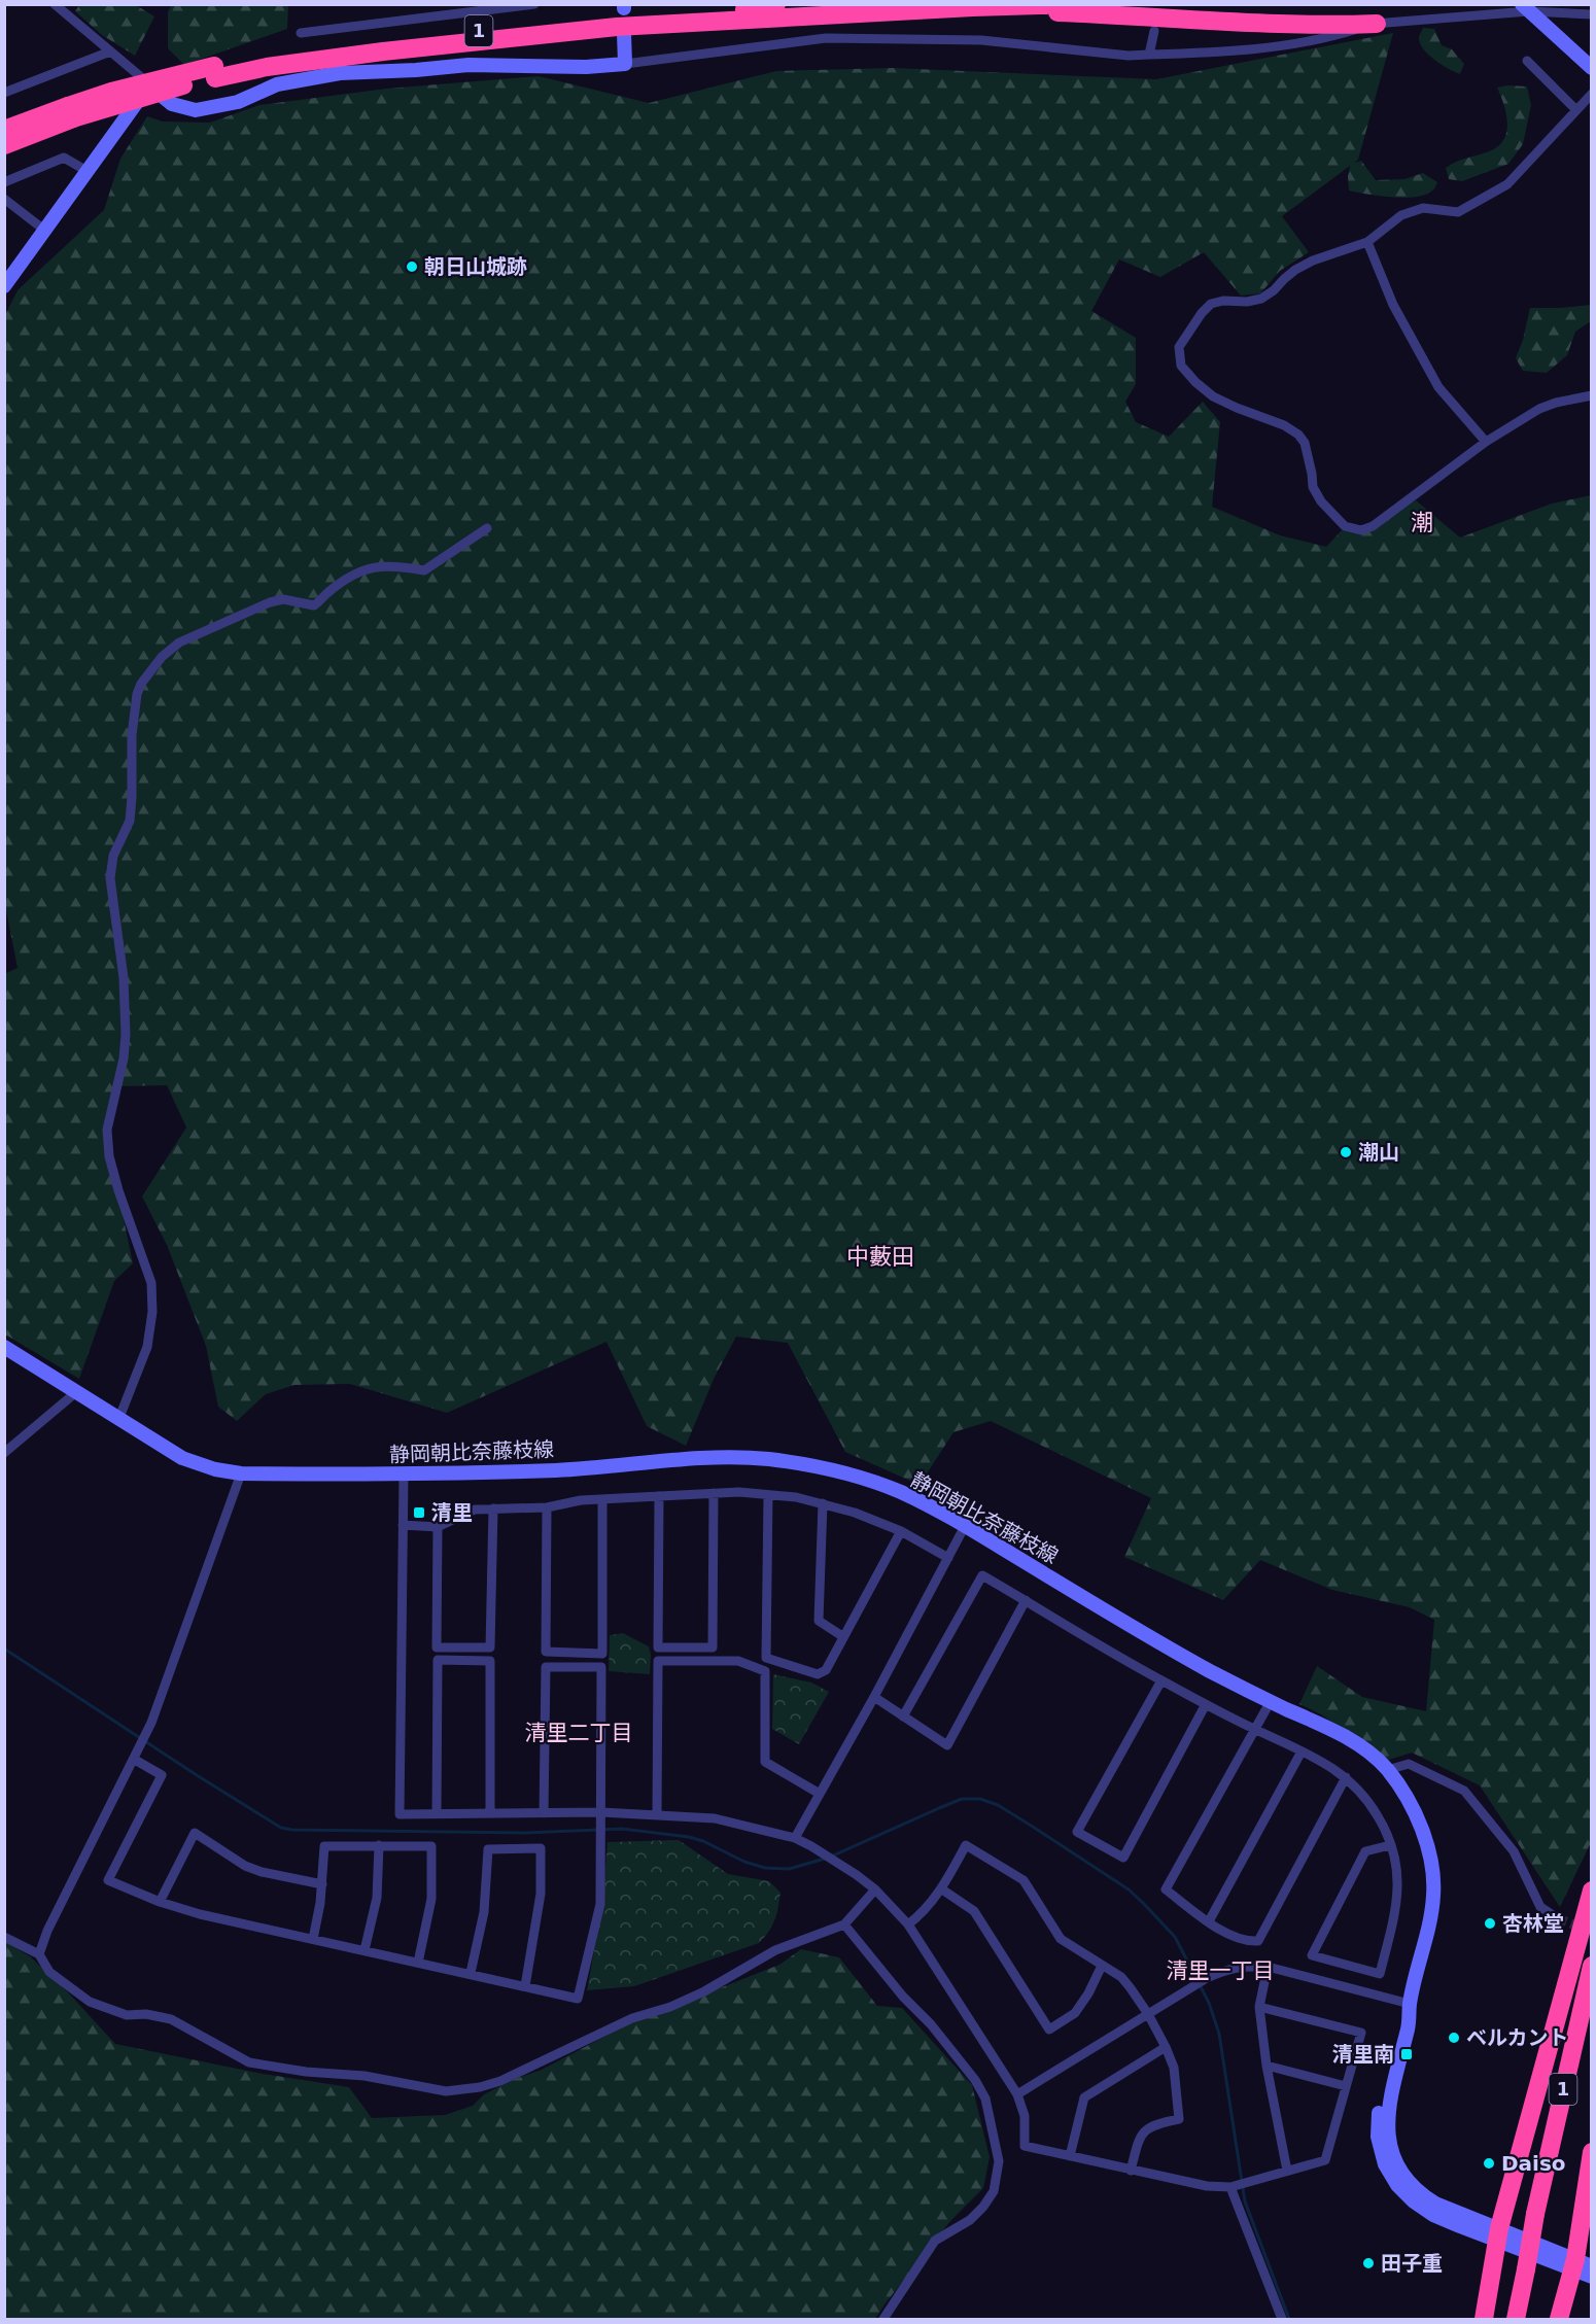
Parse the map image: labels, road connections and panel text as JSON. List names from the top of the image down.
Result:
{
  "streets": {
    "highway": ["1"],
    "main road": ["静岡朝比奈藤枝線"]
  },
  "crossings": [
    ["1", "静岡朝比奈藤枝線"]
  ],
  "districts": [
    "潮",
    "中藪田",
    "清里二丁目",
    "清里一丁目"
  ],
  "places": {
    "other": [
      "朝日山城跡",
      "潮山",
      "杏林堂",
      "ベルカント",
      "Daiso",
      "田子重"
    ],
    "transit": ["清里", "清里南"]
  }
}
